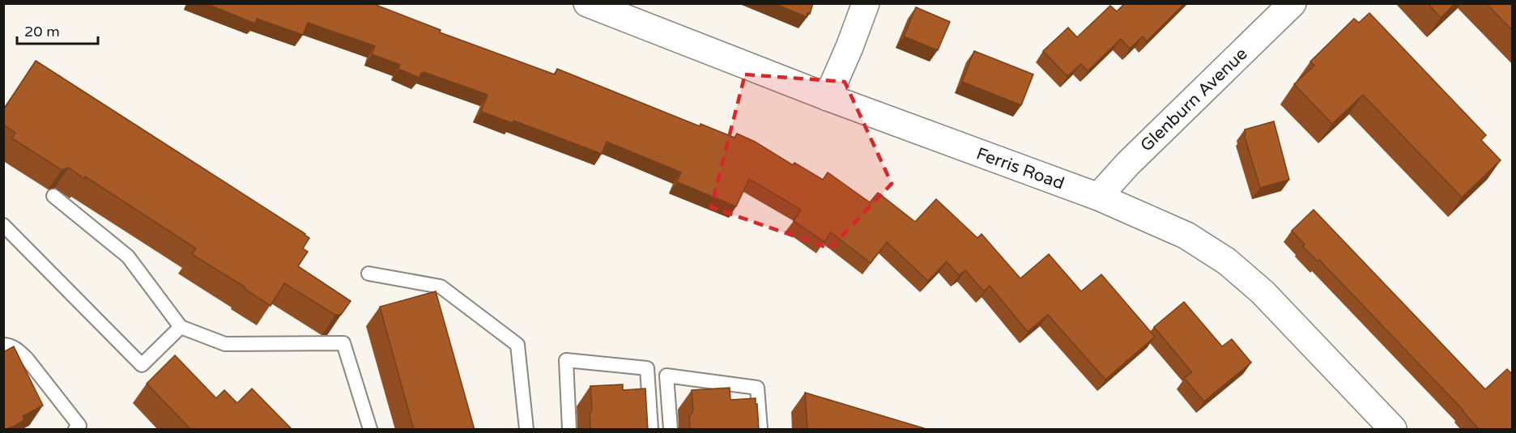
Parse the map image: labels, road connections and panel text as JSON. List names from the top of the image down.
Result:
{
  "streets": {
    "street": ["Glenburn Avenue", "Ferris Road"]
  },
  "crossings": [
    ["Glenburn Avenue", "Ferris Road"]
  ],
  "scale_bar": "20 m"
}
